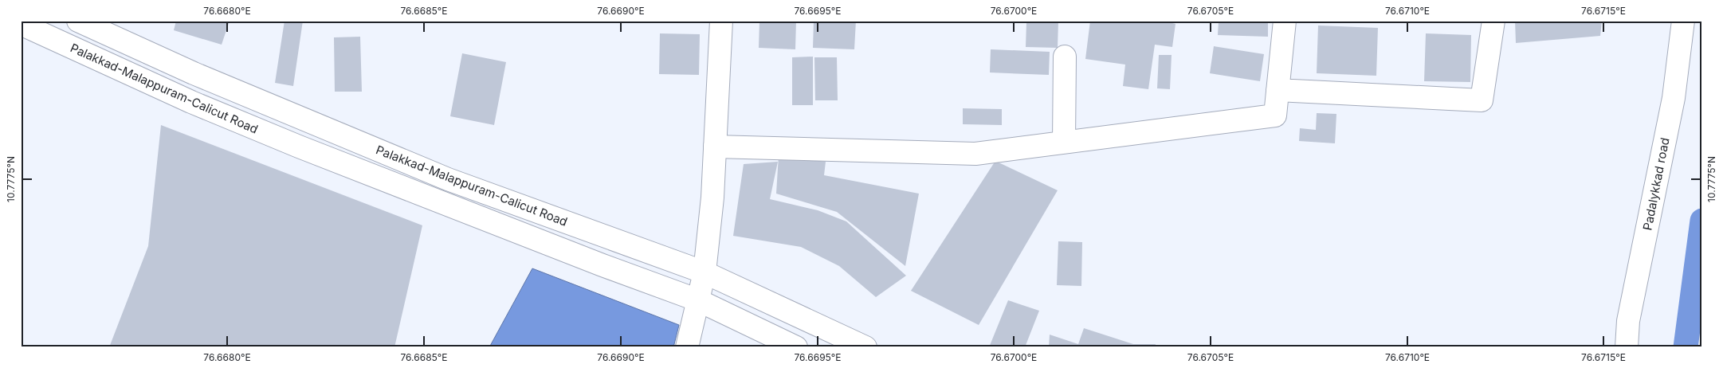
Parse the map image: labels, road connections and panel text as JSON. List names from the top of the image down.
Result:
{
  "streets": {
    "main road": ["Palakkad-Malappuram-Calicut Road", "Padalykkad road"]
  },
  "coordinates": [
    "76.6680°E",
    "76.6685°E",
    "76.6690°E",
    "76.6695°E",
    "76.6700°E",
    "76.6705°E",
    "76.6710°E",
    "76.6715°E",
    "10.7775°N"
  ]
}
